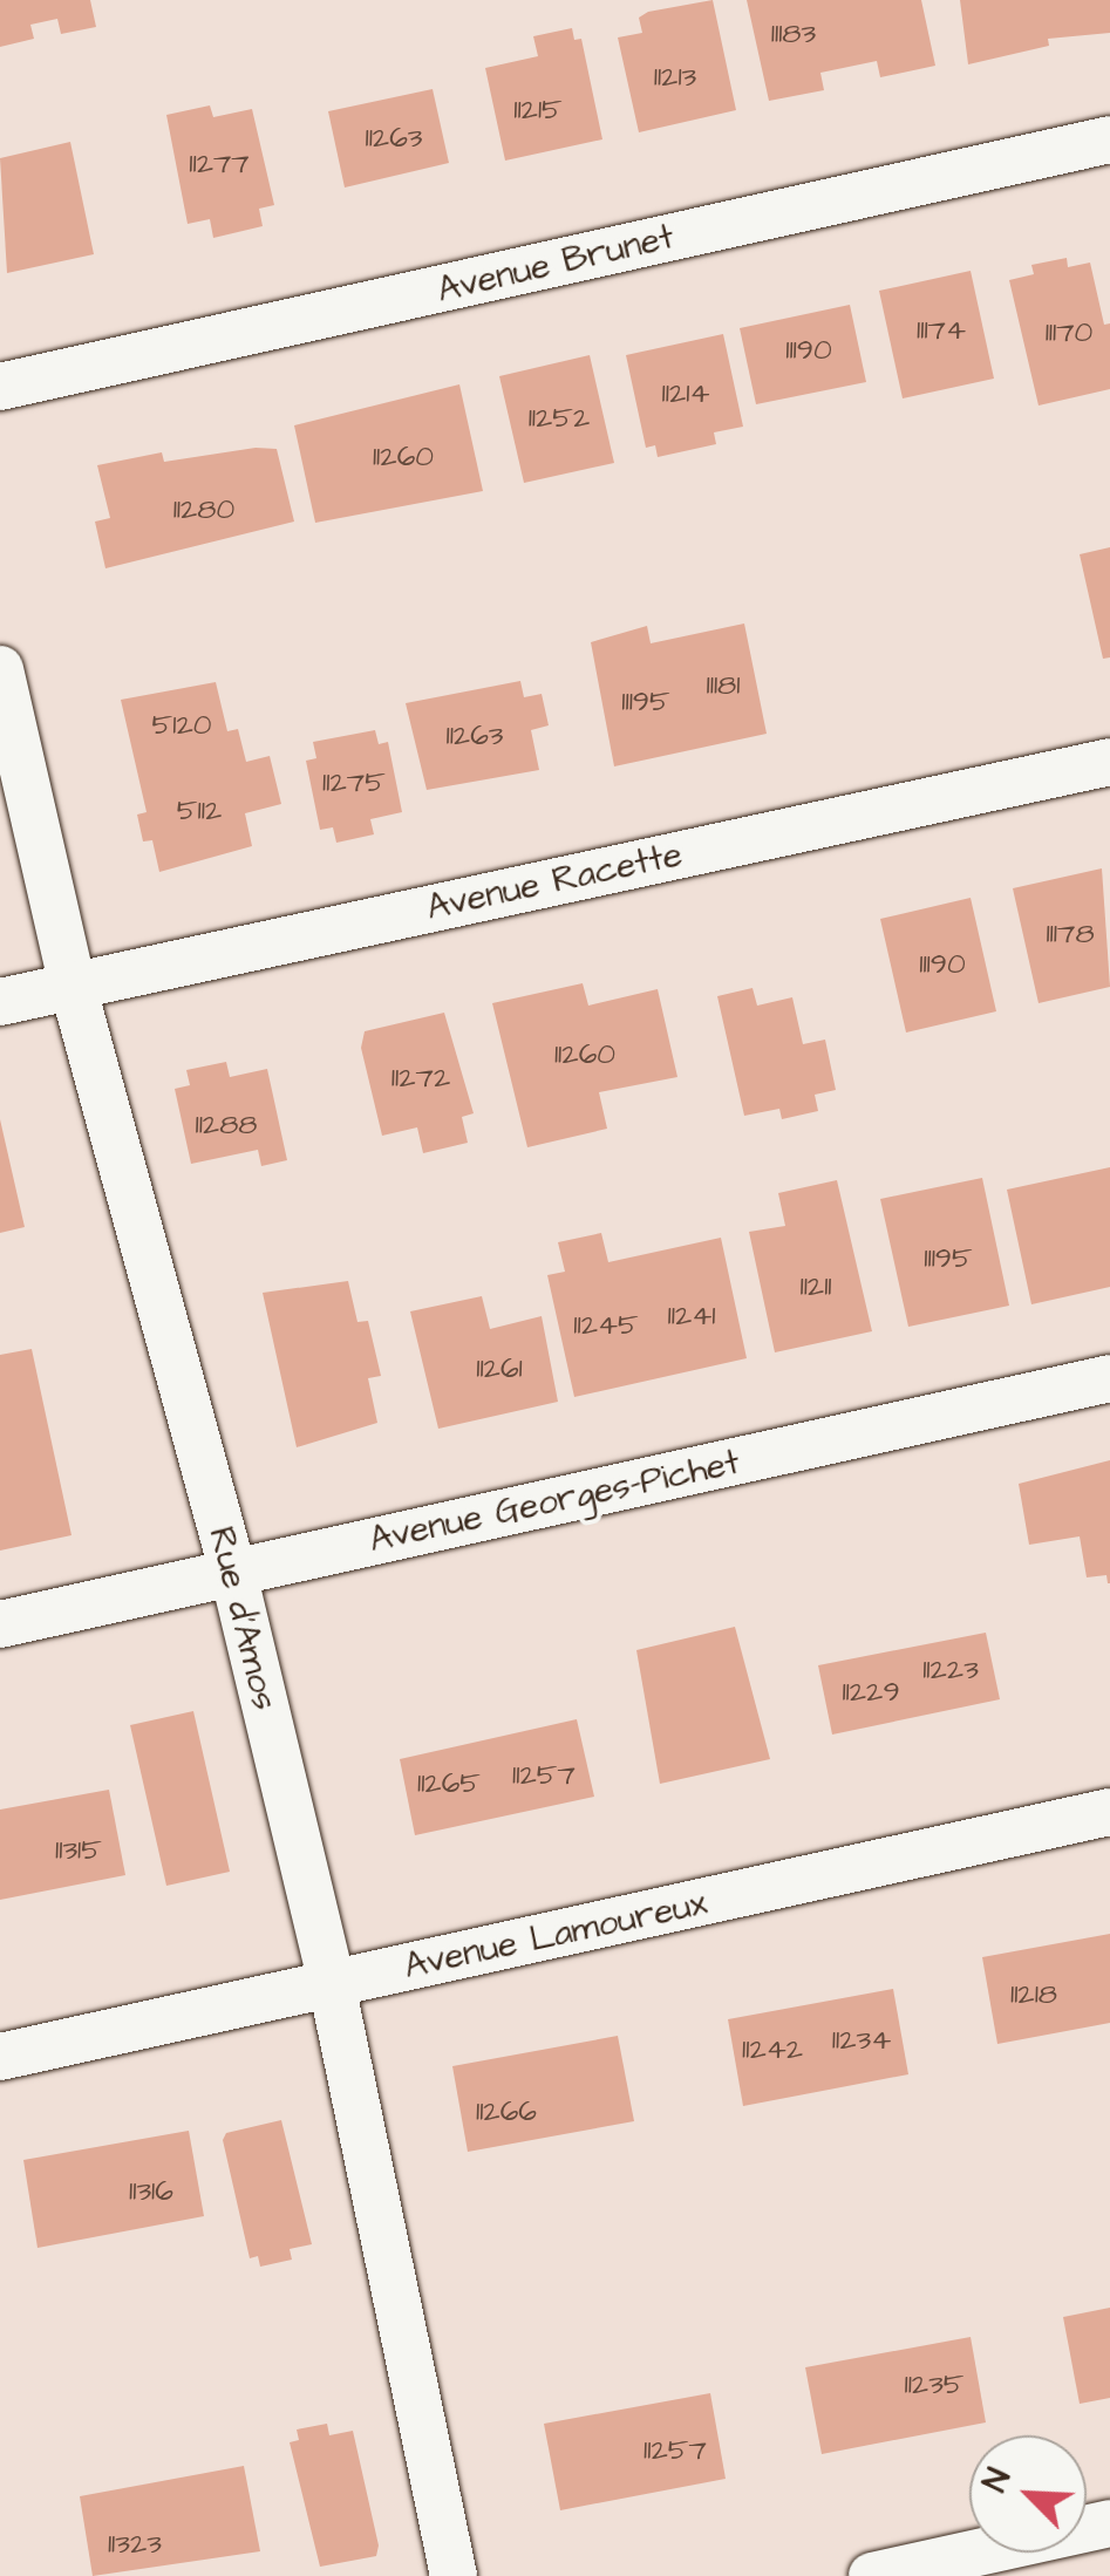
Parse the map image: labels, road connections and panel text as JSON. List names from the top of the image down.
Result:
{
  "streets": {
    "street": [
      "Avenue Brunet",
      "Avenue Racette",
      "Avenue Georges-Pichet",
      "Rue d'Amos",
      "Avenue Lamoureux"
    ]
  },
  "crossings": [
    ["Avenue Racette", "Rue d'Amos"],
    ["Avenue Georges-Pichet", "Rue d'Amos"],
    ["Rue d'Amos", "Avenue Lamoureux"]
  ],
  "house_numbers": [
    "11183",
    "11213",
    "11215",
    "11263",
    "11277",
    "11174",
    "11170",
    "11190",
    "11214",
    "11252",
    "11260",
    "11280",
    "11181",
    "11195",
    "5120",
    "11263",
    "11275",
    "5112",
    "11178",
    "11190",
    "11260",
    "11272",
    "11288",
    "11195",
    "11211",
    "11241",
    "11245",
    "11261",
    "11223",
    "11229",
    "11257",
    "11265",
    "11315",
    "11218",
    "11234",
    "11242",
    "11266",
    "11316",
    "11235",
    "11257",
    "11323"
  ],
  "north": "top left"
}
